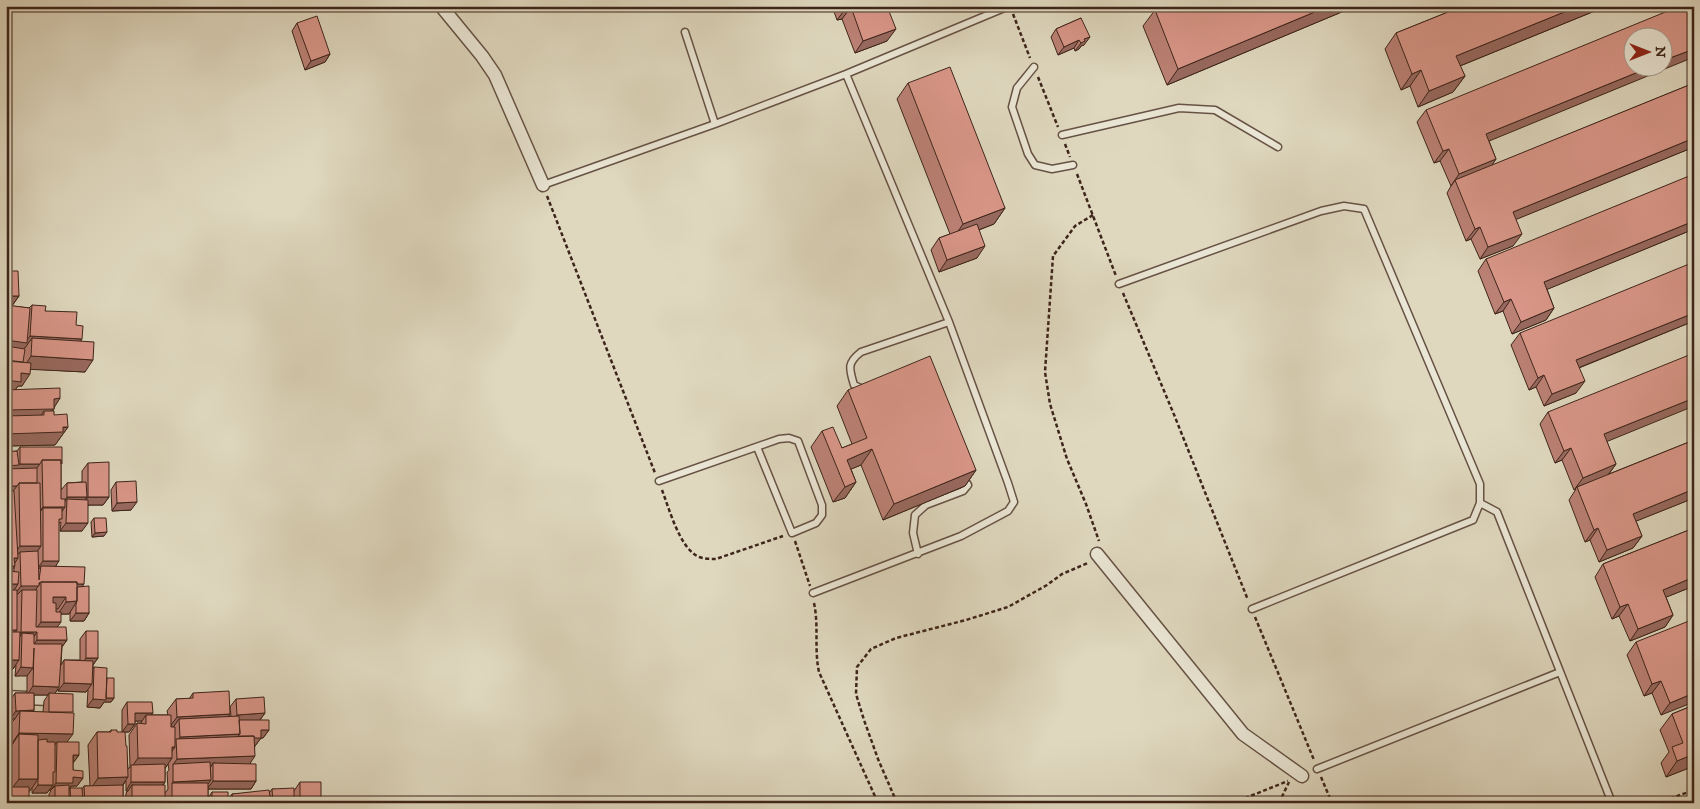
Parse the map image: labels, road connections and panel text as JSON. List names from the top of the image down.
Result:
{
  "north": "right"
}
